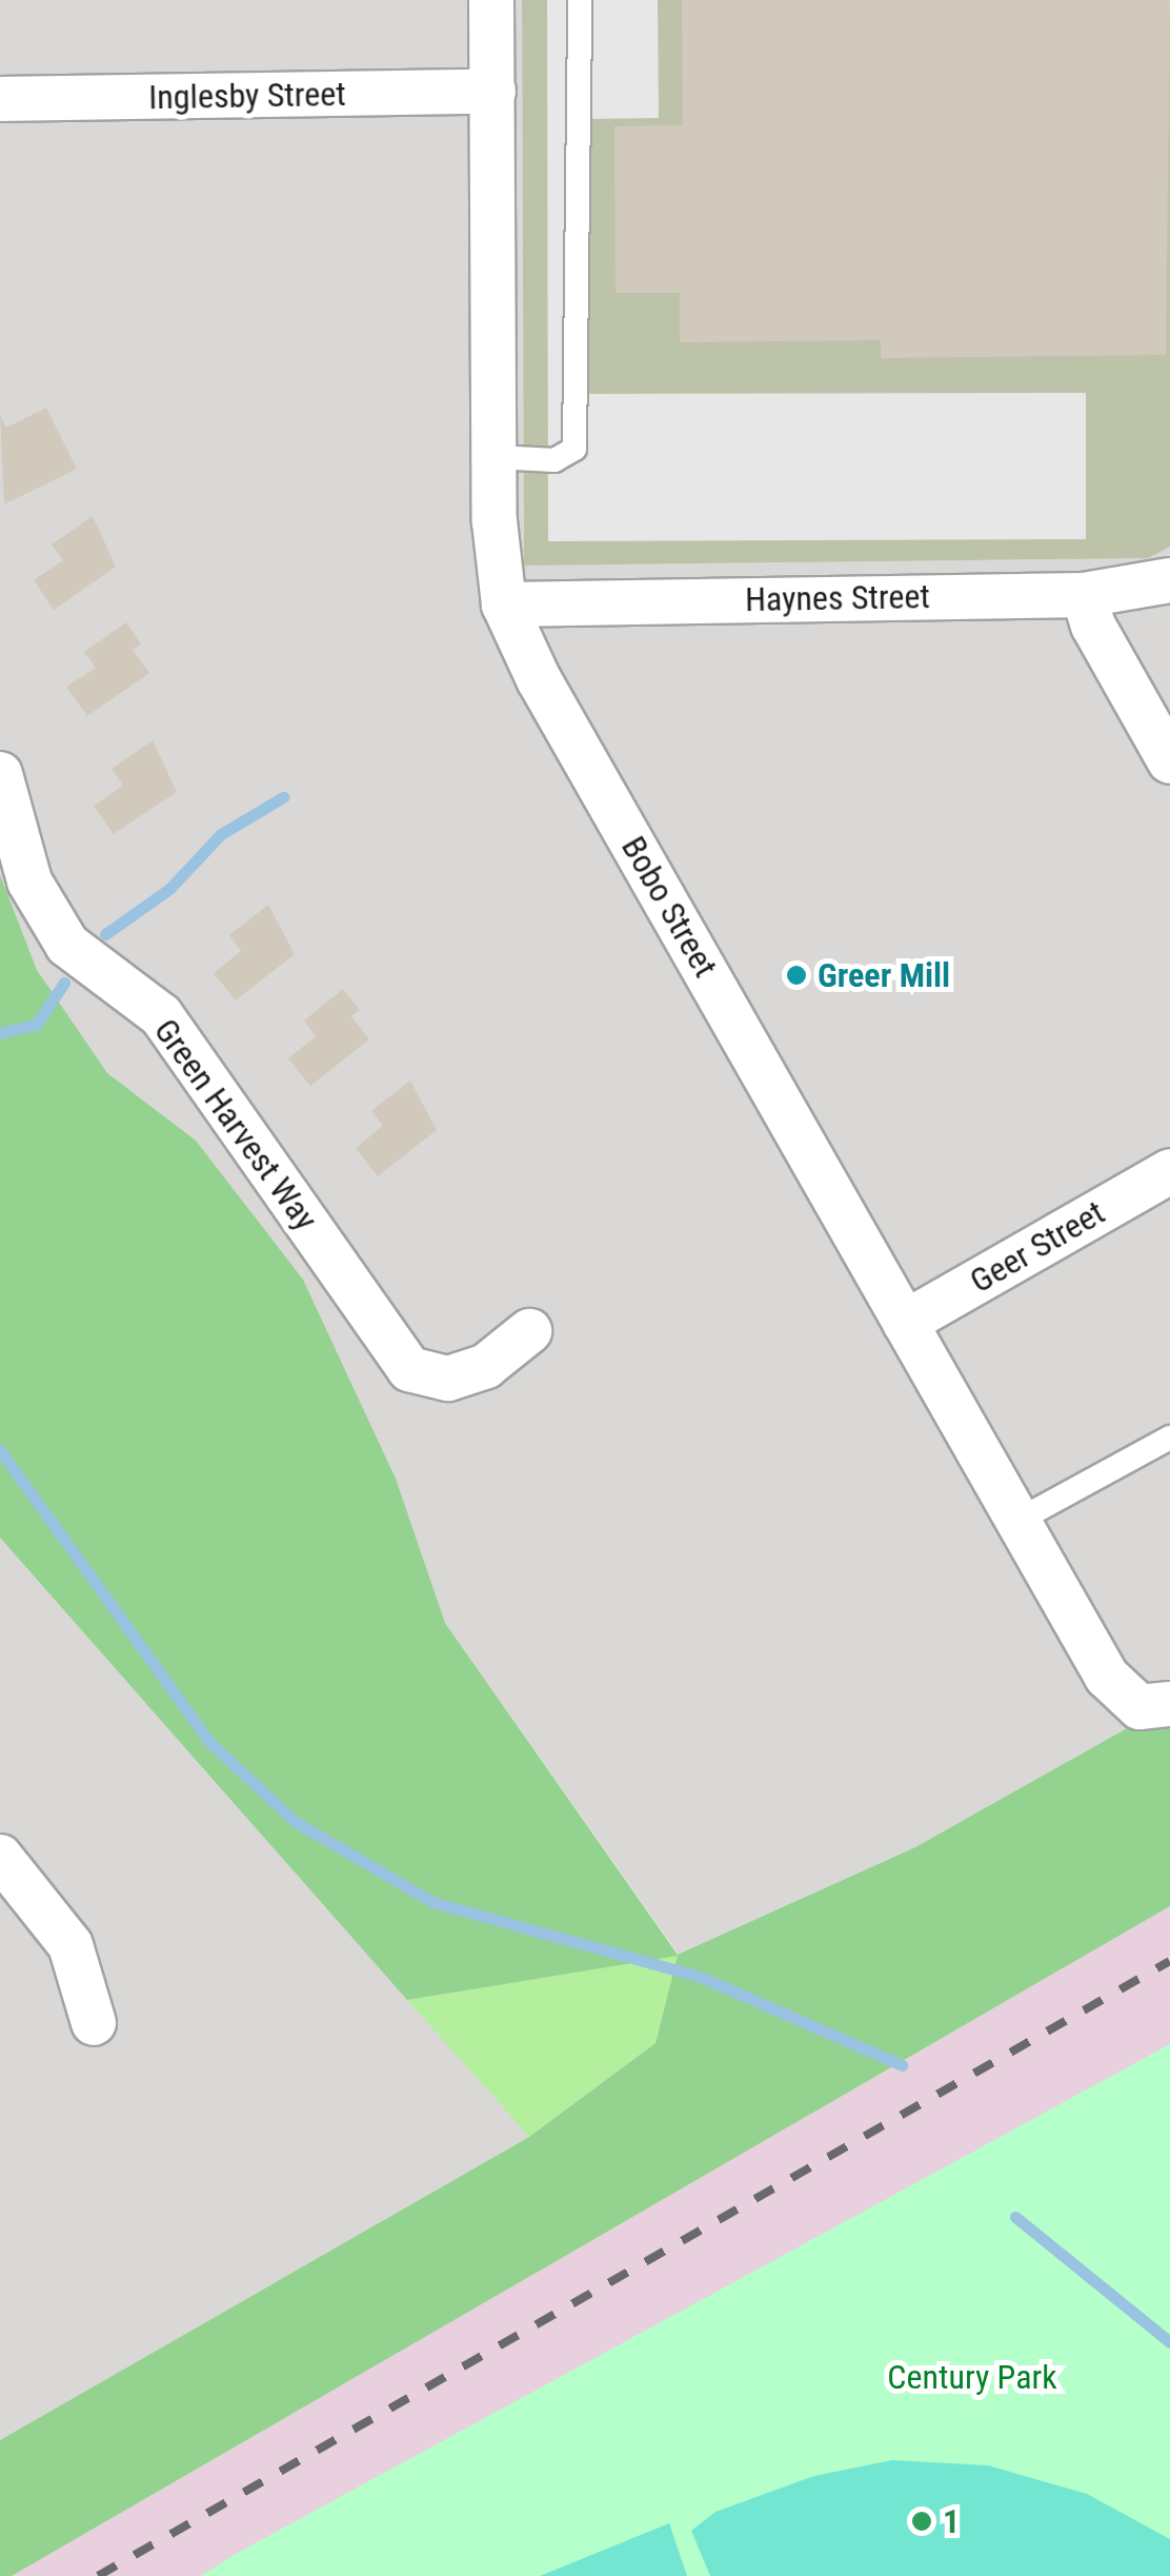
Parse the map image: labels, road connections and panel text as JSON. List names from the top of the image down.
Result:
{
  "streets": {
    "street": [
      "Inglesby Street",
      "Haynes Street",
      "Bobo Street",
      "Green Harvest Way",
      "Geer Street"
    ]
  },
  "crossings": [
    ["Inglesby Street", "Bobo Street"],
    ["Haynes Street", "Bobo Street"],
    ["Bobo Street", "Geer Street"]
  ],
  "parks": ["Century Park"],
  "places": ["Greer Mill", "1"]
}
